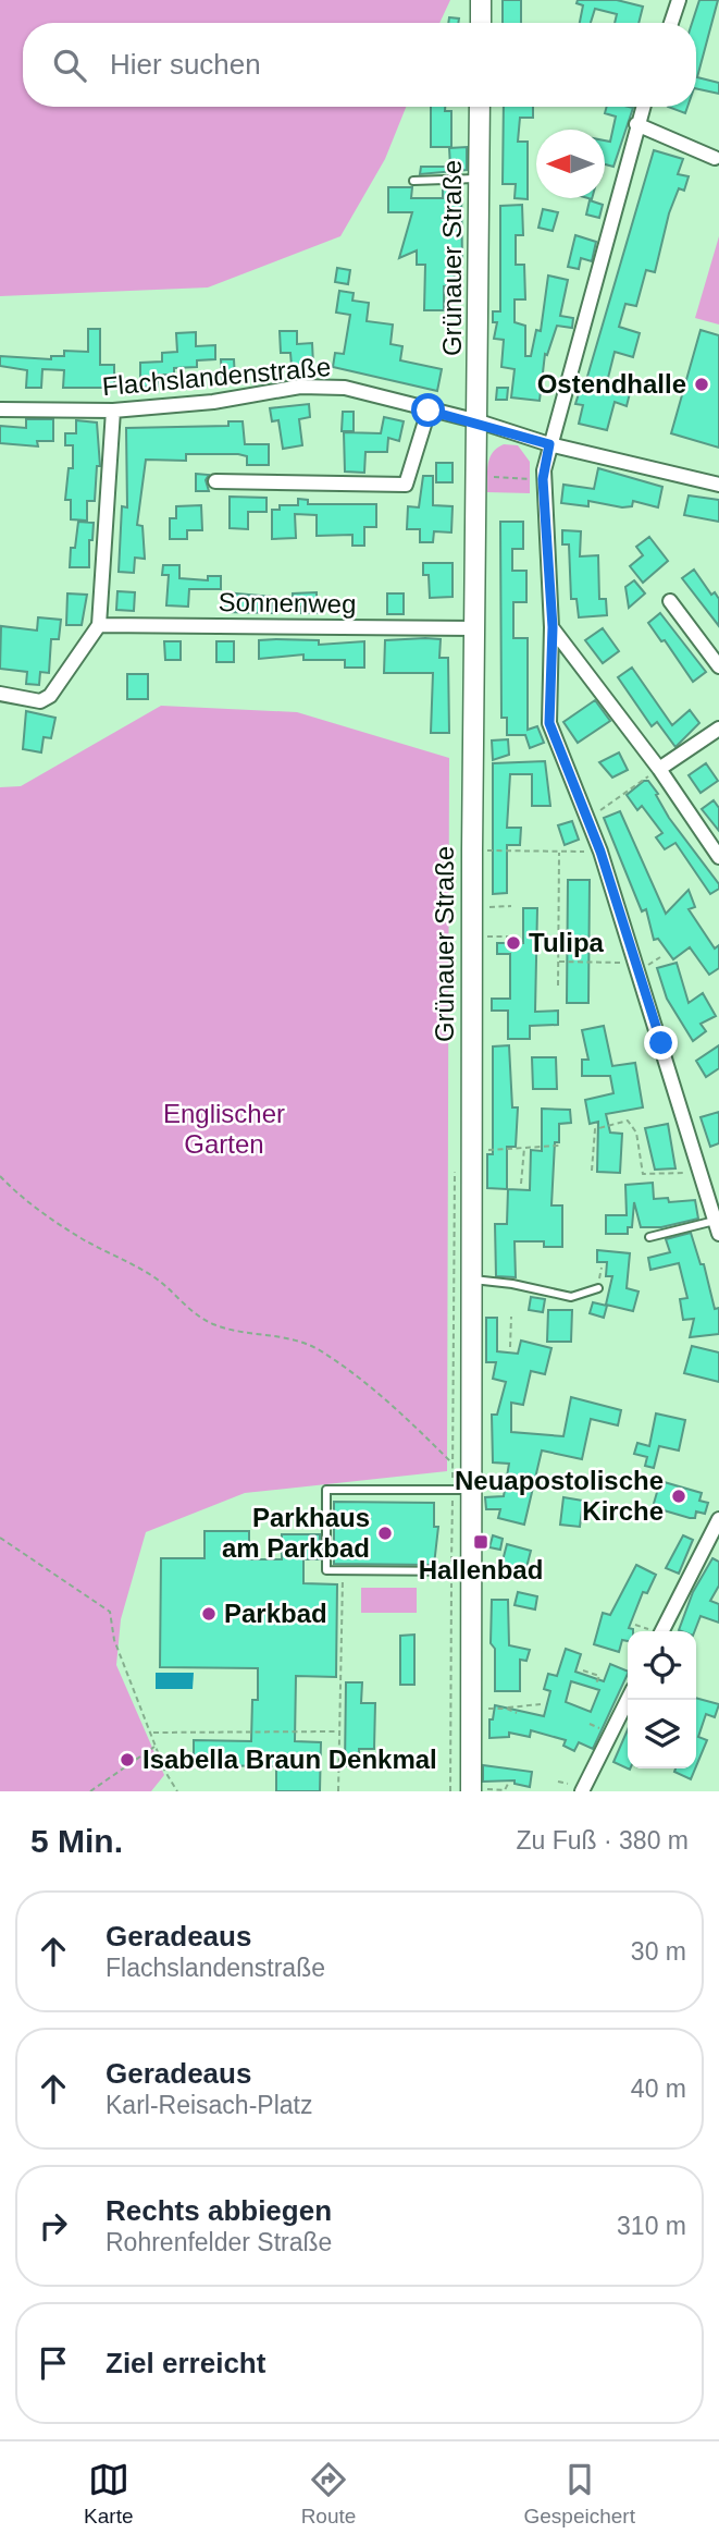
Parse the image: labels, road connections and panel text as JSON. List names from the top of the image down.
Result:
{
  "streets": {
    "street": ["Grünauer Straße", "Flachslandenstraße", "Sonnenweg"]
  },
  "crossings": [
    ["Grünauer Straße", "Flachslandenstraße"],
    ["Grünauer Straße", "Sonnenweg"]
  ],
  "parks": ["Englischer Garten"],
  "places": {
    "other": [
      "Ostendhalle",
      "Tulipa",
      "Neuapostolische Kirche",
      "Parkhaus am Parkbad",
      "Parkbad",
      "Isabella Braun Denkmal"
    ],
    "transit": ["Hallenbad"]
  },
  "north": "left",
  "page": {
    "search": "Hier suchen",
    "heading": ["5 Min.", "Zu Fuß · 380 m"],
    "list": [
      ["Geradeaus", "Flachslandenstraße", "30 m"],
      ["Geradeaus", "Karl-Reisach-Platz", "40 m"],
      ["Rechts abbiegen", "Rohrenfelder Straße", "310 m"],
      "Ziel erreicht"
    ],
    "nav": ["Karte", "Route", "Gespeichert"]
  }
}
